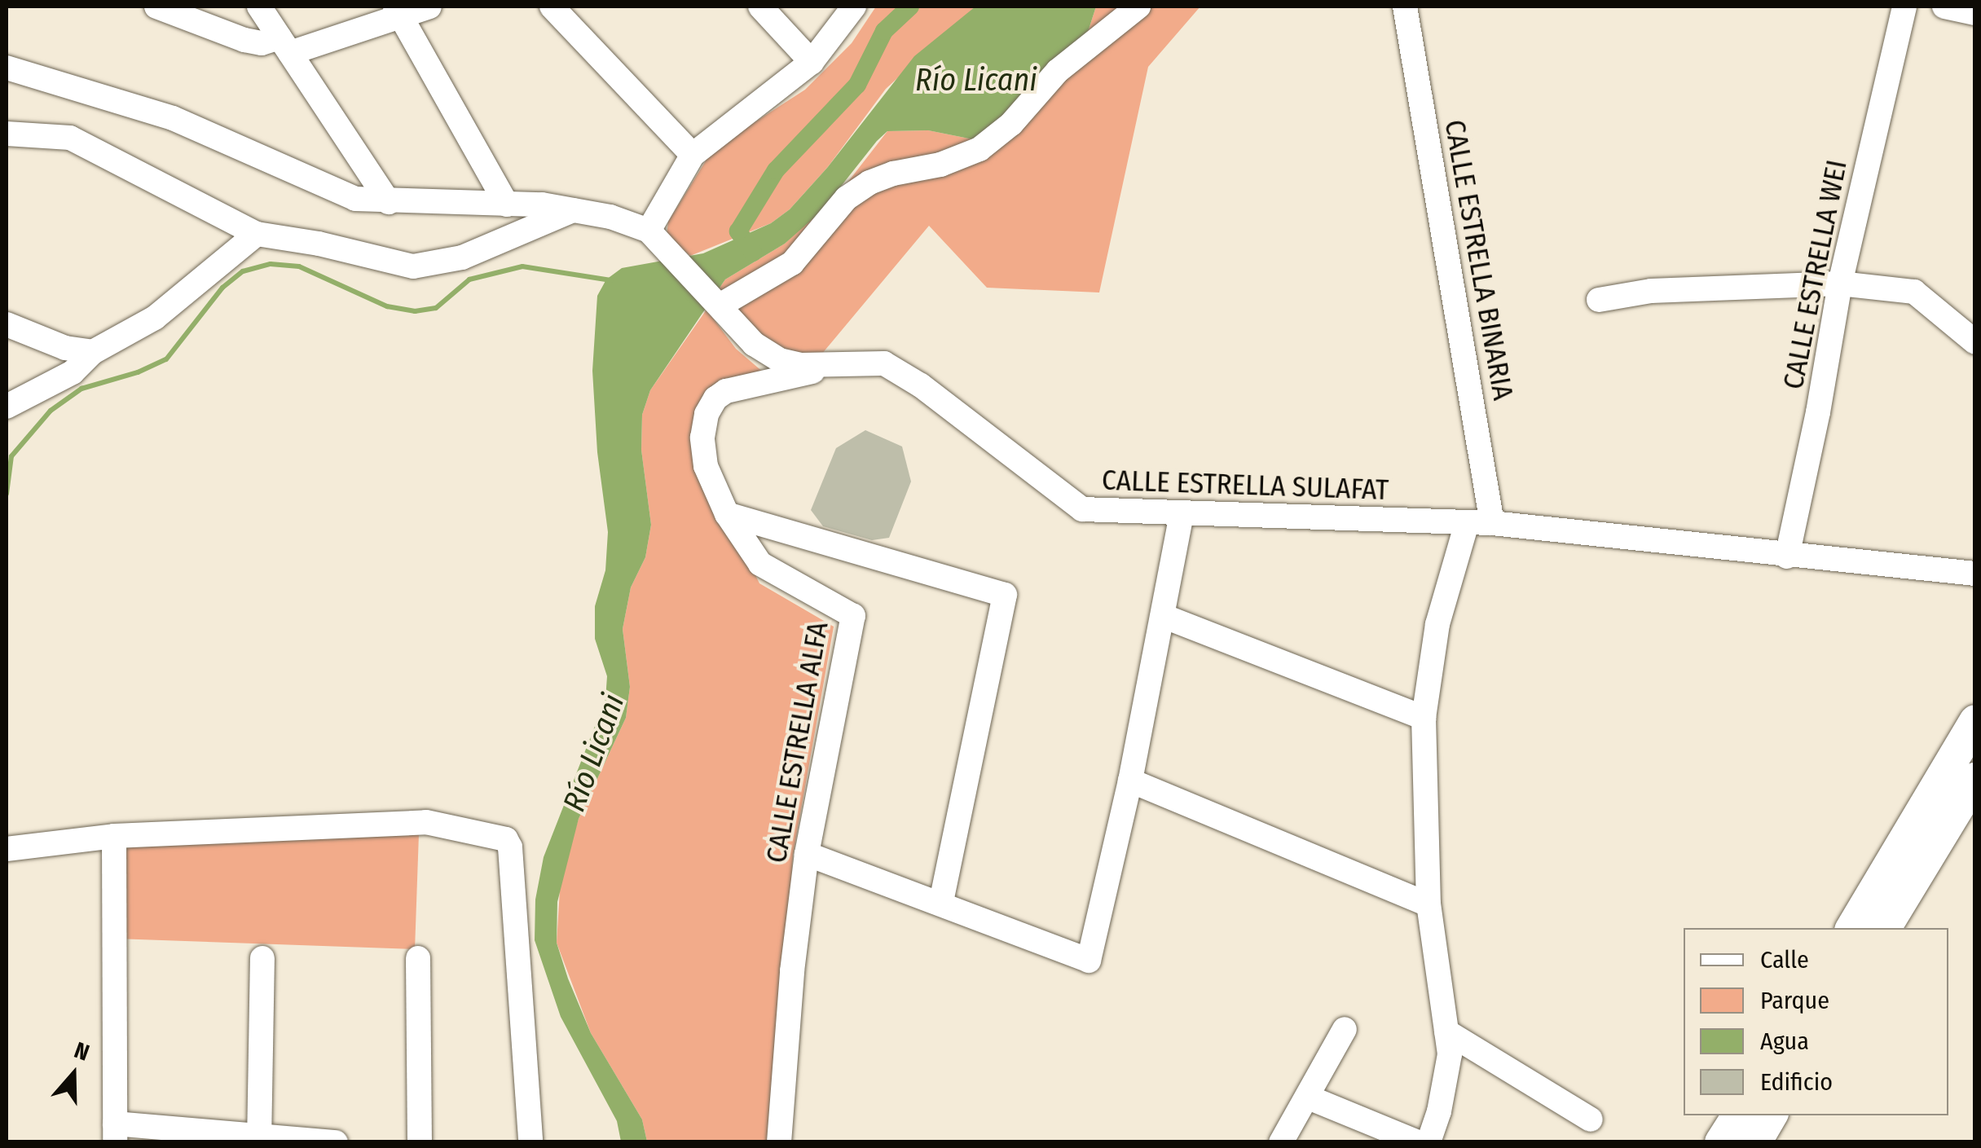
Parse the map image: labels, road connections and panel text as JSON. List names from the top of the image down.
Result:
{
  "streets": {
    "street": [
      "CALLE ESTRELLA BINARIA",
      "CALLE ESTRELLA WEI",
      "CALLE ESTRELLA SULAFAT",
      "CALLE ESTRELLA ALFA"
    ]
  },
  "crossings": [
    ["CALLE ESTRELLA BINARIA", "CALLE ESTRELLA SULAFAT"],
    ["CALLE ESTRELLA WEI", "CALLE ESTRELLA SULAFAT"],
    ["CALLE ESTRELLA SULAFAT", "CALLE ESTRELLA ALFA"]
  ],
  "water": ["Río Licani"],
  "legend": [
    "Calle",
    "Parque",
    "Agua",
    "Edificio"
  ],
  "north": "top"
}
